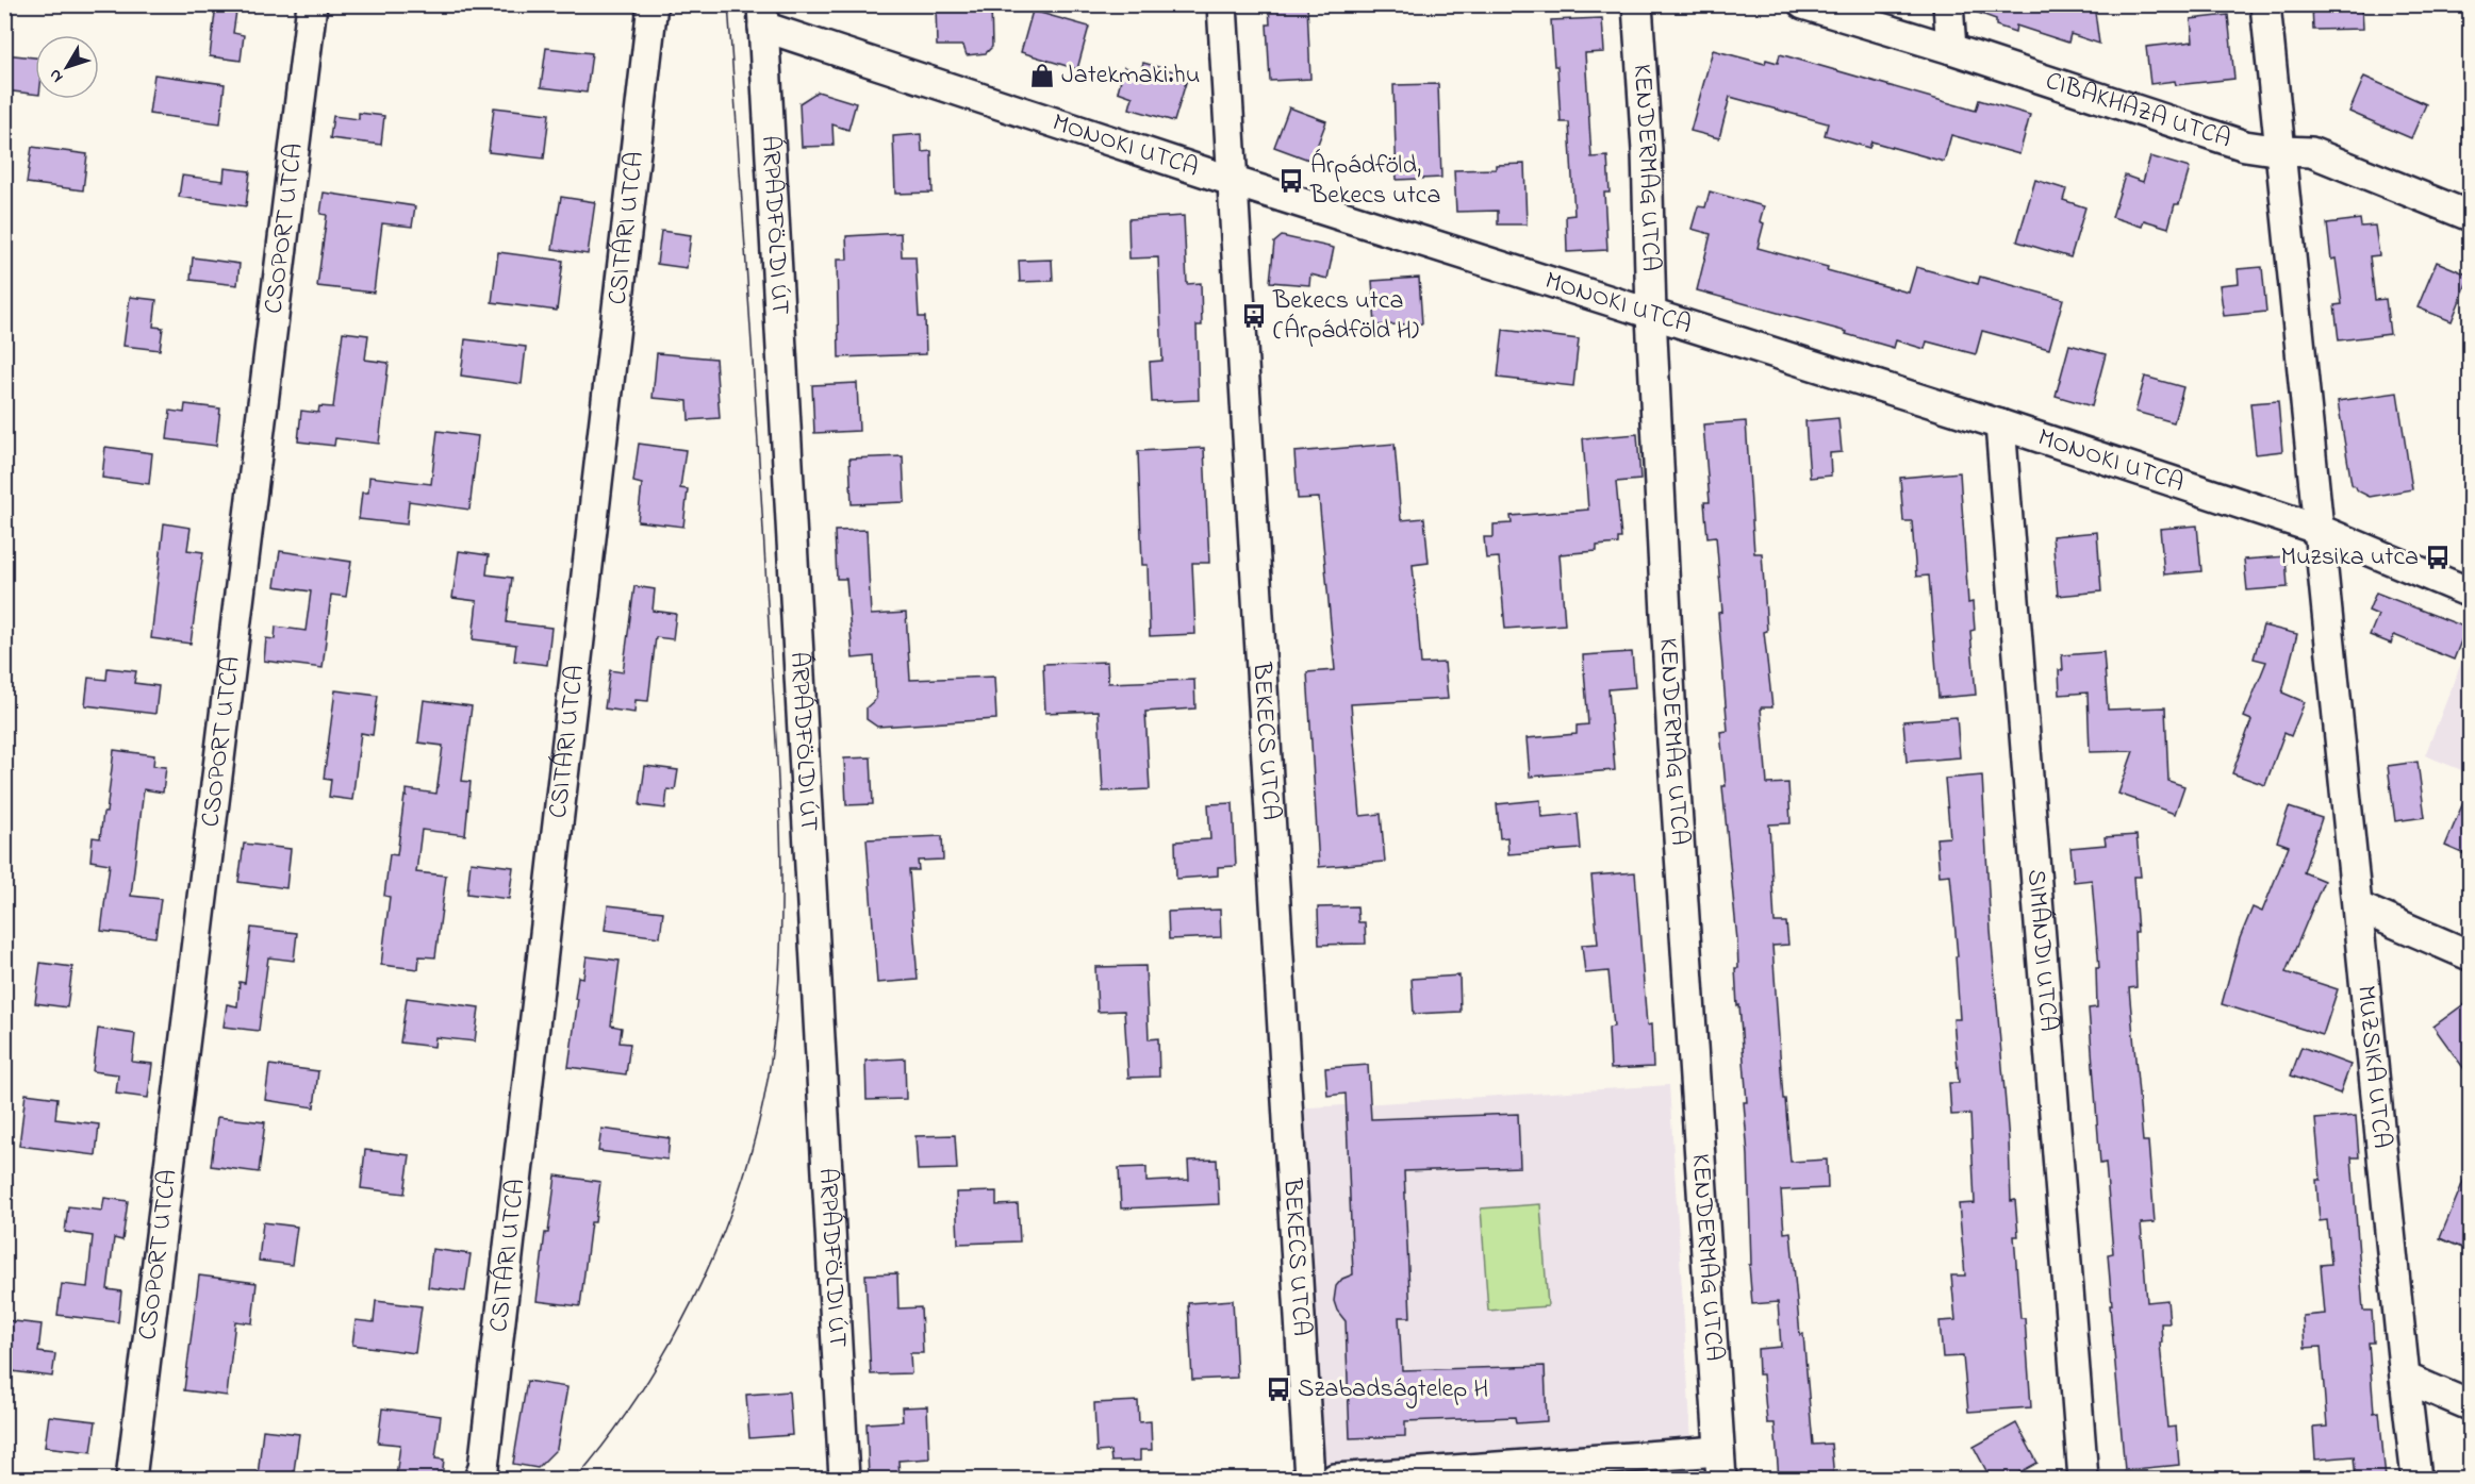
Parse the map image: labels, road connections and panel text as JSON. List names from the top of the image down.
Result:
{
  "streets": {
    "street": [
      "CIBAKHÁZA UTCA",
      "MONOKI UTCA",
      "KENDERMAG UTCA",
      "ÁRPÁDFÖLDI ÚT",
      "CSOPORT UTCA",
      "CSITÁRI UTCA",
      "BEKECS UTCA",
      "SIMÁNDI UTCA",
      "MUZSIKA UTCA"
    ]
  },
  "crossings": [
    ["CIBAKHÁZA UTCA", "MUZSIKA UTCA"],
    ["MONOKI UTCA", "KENDERMAG UTCA"],
    ["MONOKI UTCA", "ÁRPÁDFÖLDI ÚT"],
    ["MONOKI UTCA", "BEKECS UTCA"],
    ["MONOKI UTCA", "SIMÁNDI UTCA"],
    ["MONOKI UTCA", "MUZSIKA UTCA"]
  ],
  "places": {
    "shop": ["Jatekmaki.hu"],
    "bus stop": [
      "Árpádföld, Bekecs utca",
      "Bekecs utca (Árpádföld H)",
      "Muzsika utca",
      "Szabadságtelep H"
    ]
  },
  "north": "bottom left"
}
